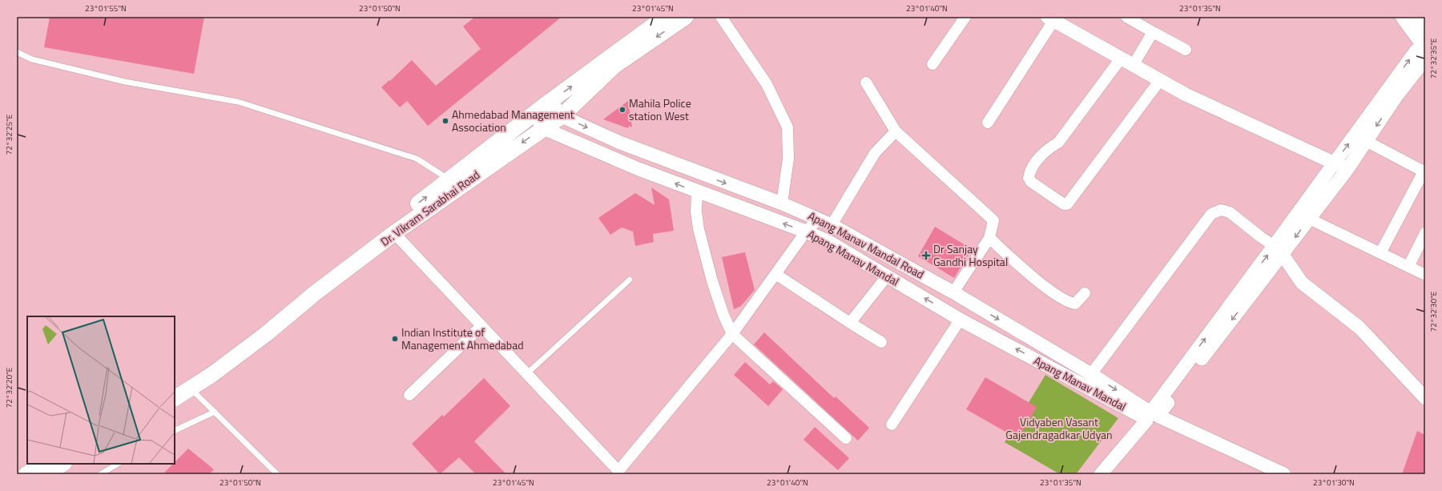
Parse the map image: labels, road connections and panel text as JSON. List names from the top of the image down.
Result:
{
  "streets": {
    "main road": ["Dr. Vikram Sarabhai Road"],
    "street": ["Apang Manav Mandal Road", "Apang Manav Mandal"]
  },
  "crossings": [
    ["Dr. Vikram Sarabhai Road", "Apang Manav Mandal Road"],
    ["Dr. Vikram Sarabhai Road", "Apang Manav Mandal"],
    ["Apang Manav Mandal Road", "Apang Manav Mandal"]
  ],
  "one_way": ["Apang Manav Mandal Road", "Apang Manav Mandal"],
  "parks": ["Vidyaben Vasant Gajendragadkar Udyan"],
  "places": {
    "other": ["Mahila Police station West", "Ahmedabad Management Association", "Indian Institute of Management Ahmedabad"],
    "health": ["Dr Sanjay Gandhi Hospital"]
  },
  "coordinates": [
    "23°01'55\"N",
    "23°01'50\"N",
    "23°01'45\"N",
    "23°01'40\"N",
    "23°01'35\"N",
    "72°32'35\"E",
    "72°32'25\"E",
    "72°32'30\"E",
    "72°32'20\"E",
    "23°01'30\"N"
  ]
}
